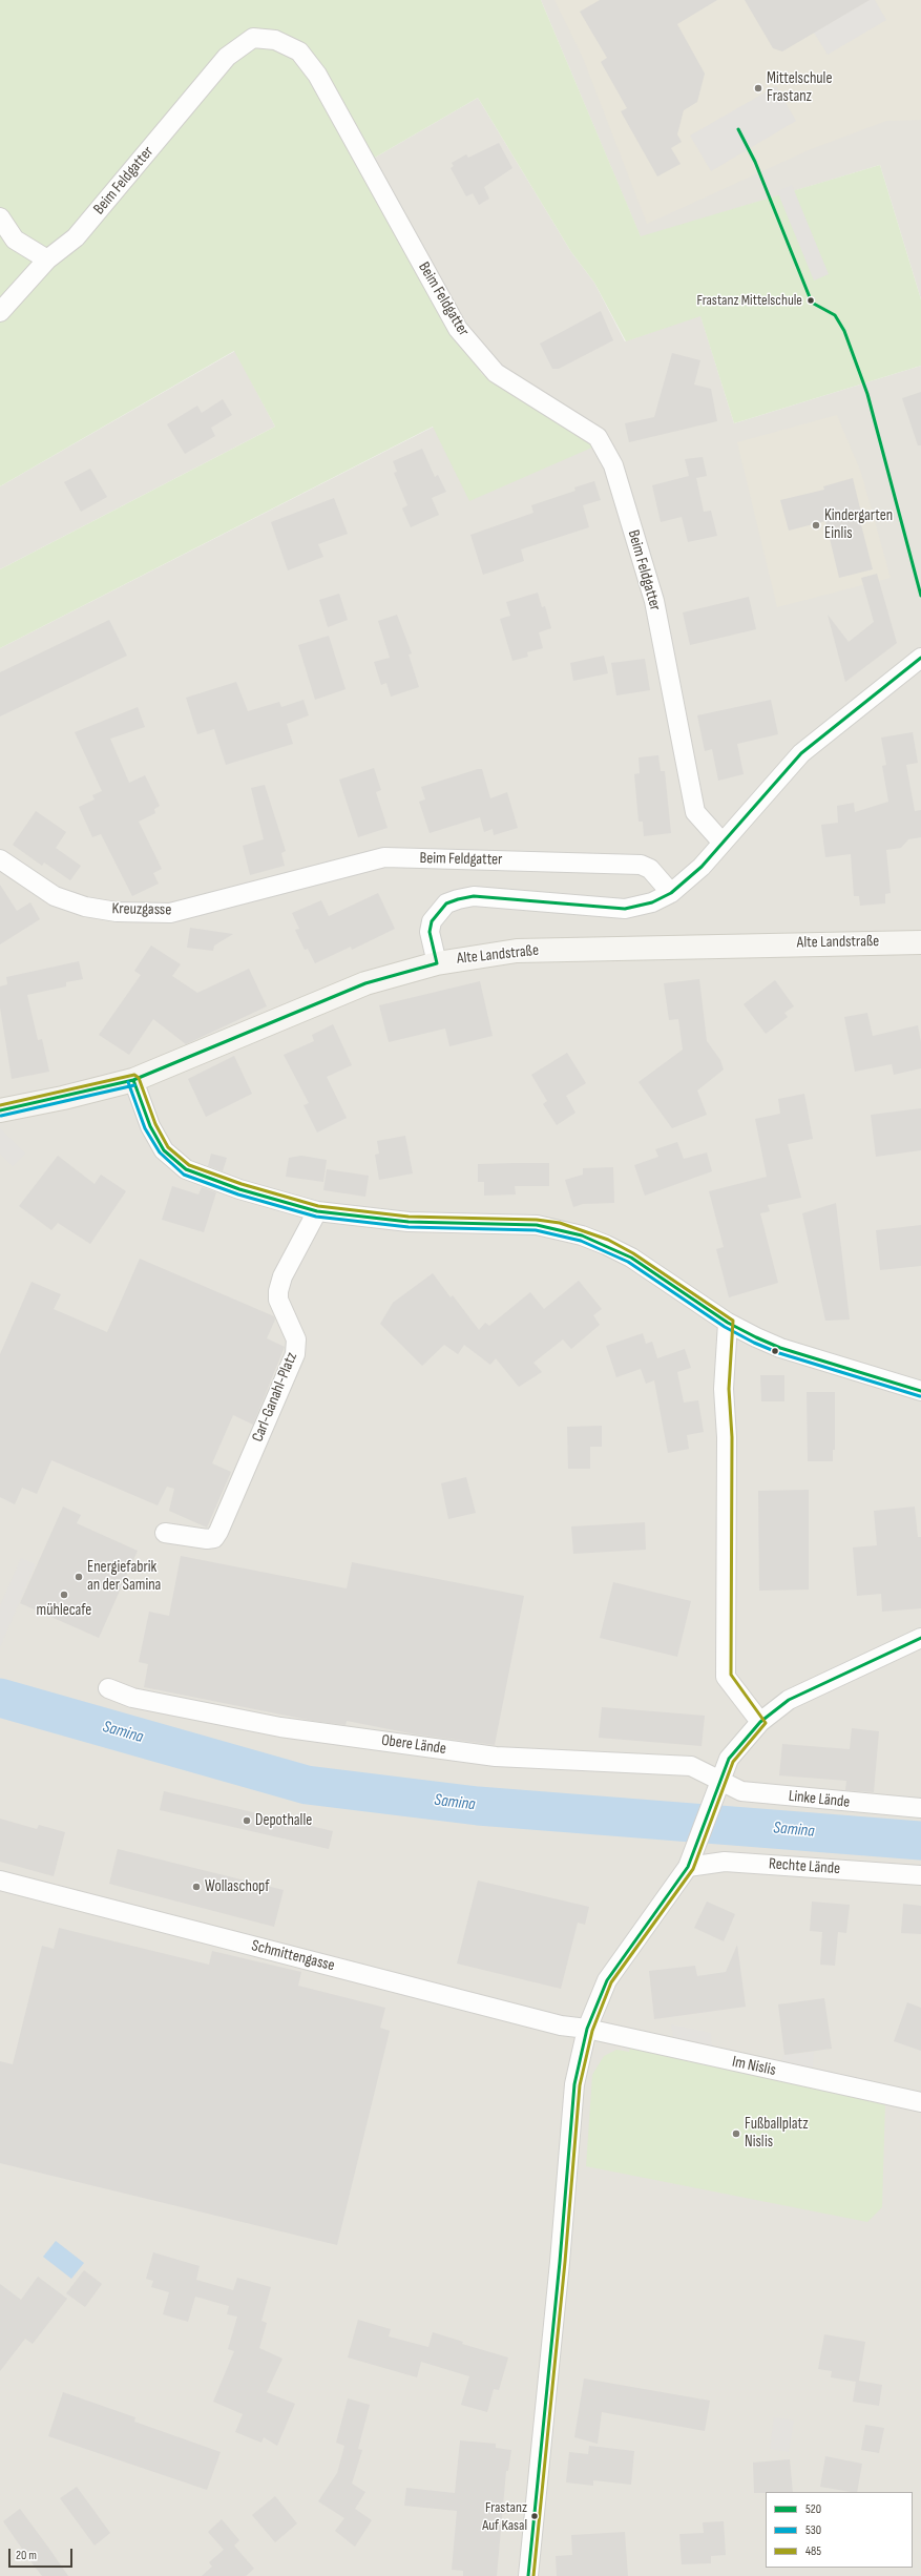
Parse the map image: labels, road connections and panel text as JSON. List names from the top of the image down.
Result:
{
  "streets": {
    "main road": ["Alte Landstraße"],
    "street": [
      "Beim Feldgatter",
      "Kreuzgasse",
      "Carl-Ganahl-Platz",
      "Obere Lände",
      "Linke Lände",
      "Rechte Lände",
      "Schmittengasse",
      "Im Nislis"
    ]
  },
  "crossings": [
    ["Beim Feldgatter", "Kreuzgasse"],
    ["Obere Lände", "Linke Lände"],
    ["Schmittengasse", "Im Nislis"]
  ],
  "water": ["Samina"],
  "places": [
    "Mittelschule Frastanz",
    "Frastanz Mittelschule",
    "Kindergarten Einlis",
    "Energiefabrik an der Samina",
    "mühlecafe",
    "Depothalle",
    "Wollaschopf",
    "Fußballplatz Nislis",
    "Frastanz Auf Kasal"
  ],
  "lines": ["transit line 520", "transit line 485", "transit line 530"],
  "legend": ["520", "530", "485"],
  "scale_bar": "20 m"
}
